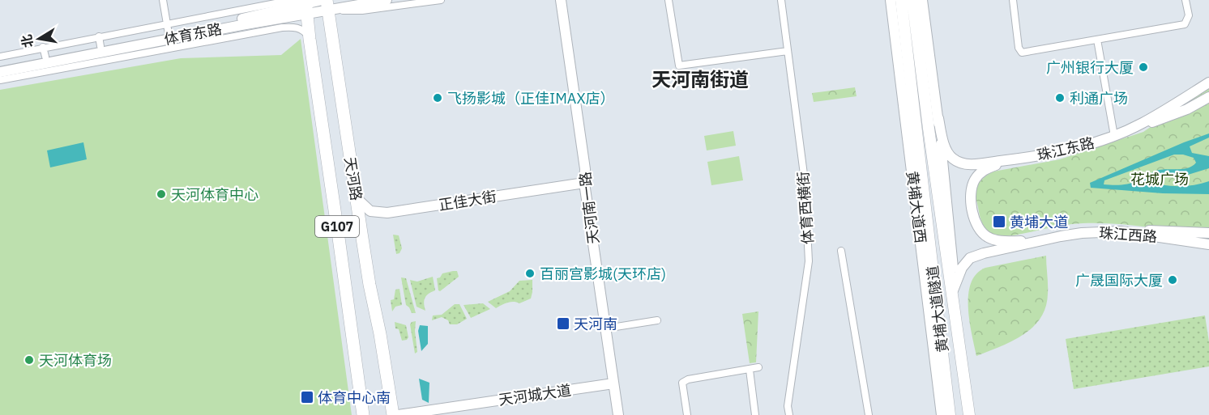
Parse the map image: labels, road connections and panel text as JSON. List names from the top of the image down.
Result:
{
  "streets": {
    "highway": ["天河路", "G107"],
    "main road": [
      "体育东路",
      "珠江东路",
      "正佳大街",
      "黄埔大道西",
      "天河南一路",
      "珠江西路",
      "黄埔大道隧道",
      "天河城大道"
    ],
    "street": ["体育西横街"]
  },
  "crossings": [
    ["体育东路", "天河路"],
    ["珠江东路", "黄埔大道西"],
    ["天河路", "正佳大街"],
    ["正佳大街", "天河南一路"],
    ["黄埔大道西", "珠江西路"],
    ["黄埔大道西", "黄埔大道隧道"],
    ["天河南一路", "天河城大道"],
    ["珠江西路", "黄埔大道隧道"]
  ],
  "districts": ["天河南街道"],
  "parks": ["花城广场"],
  "places": {
    "other": [
      "广州银行大厦",
      "飞扬影城（正佳IMAX店）",
      "利通广场",
      "天河体育中心",
      "百丽宫影城(天环店)",
      "广晟国际大厦",
      "天河体育场"
    ],
    "transit": ["黄埔大道", "天河南", "体育中心南"]
  },
  "north": "left"
}
